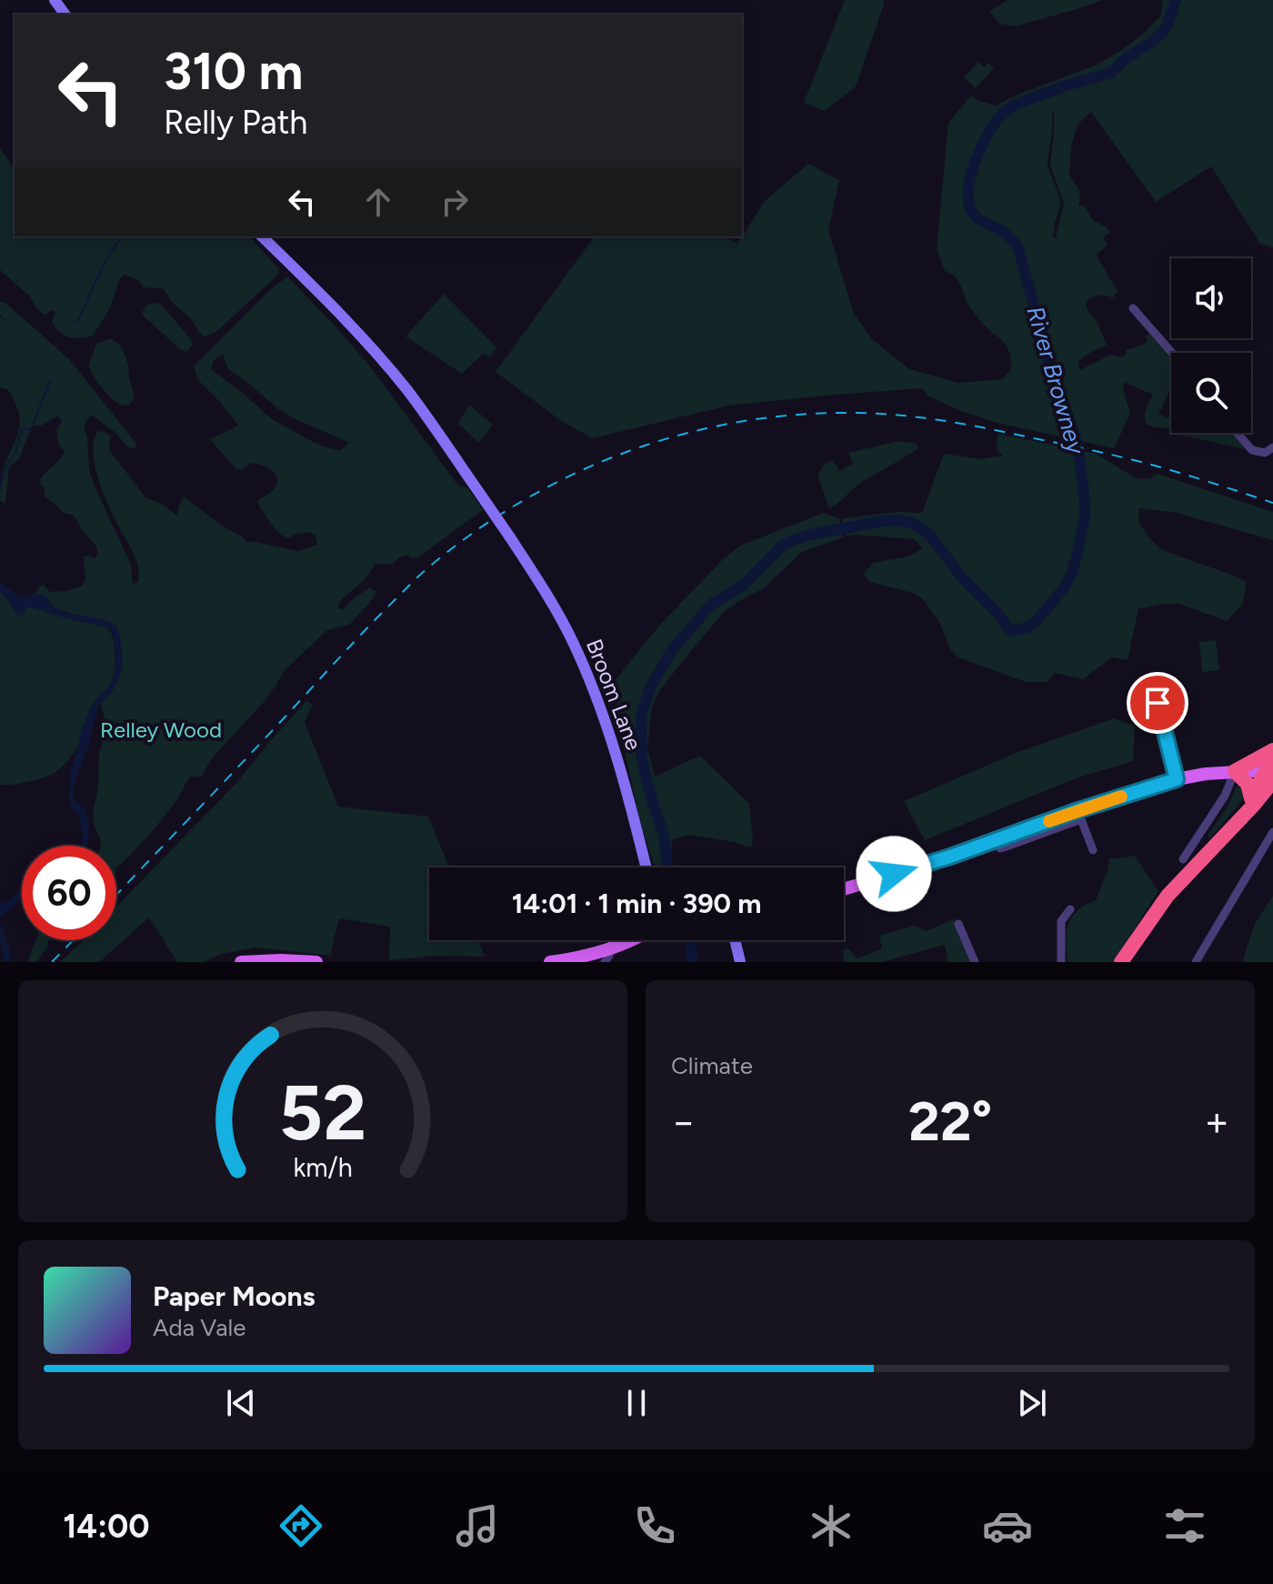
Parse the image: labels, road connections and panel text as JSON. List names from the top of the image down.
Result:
{
  "streets": {
    "main road": ["Broom Lane"]
  },
  "water": ["River Browney"],
  "parks": ["Relley Wood"],
  "page": {
    "turn": ["310 m", "Relly Path"],
    "limit": "60",
    "trip": "14:01 · 1 min · 390 m",
    "tile": "Climate",
    "heat": ["−", "22°", "+"],
    "song": ["Paper Moons", "Ada Vale"],
    "tabs": "14:00",
    "gauge": ["52", "km/h"]
  }
}
